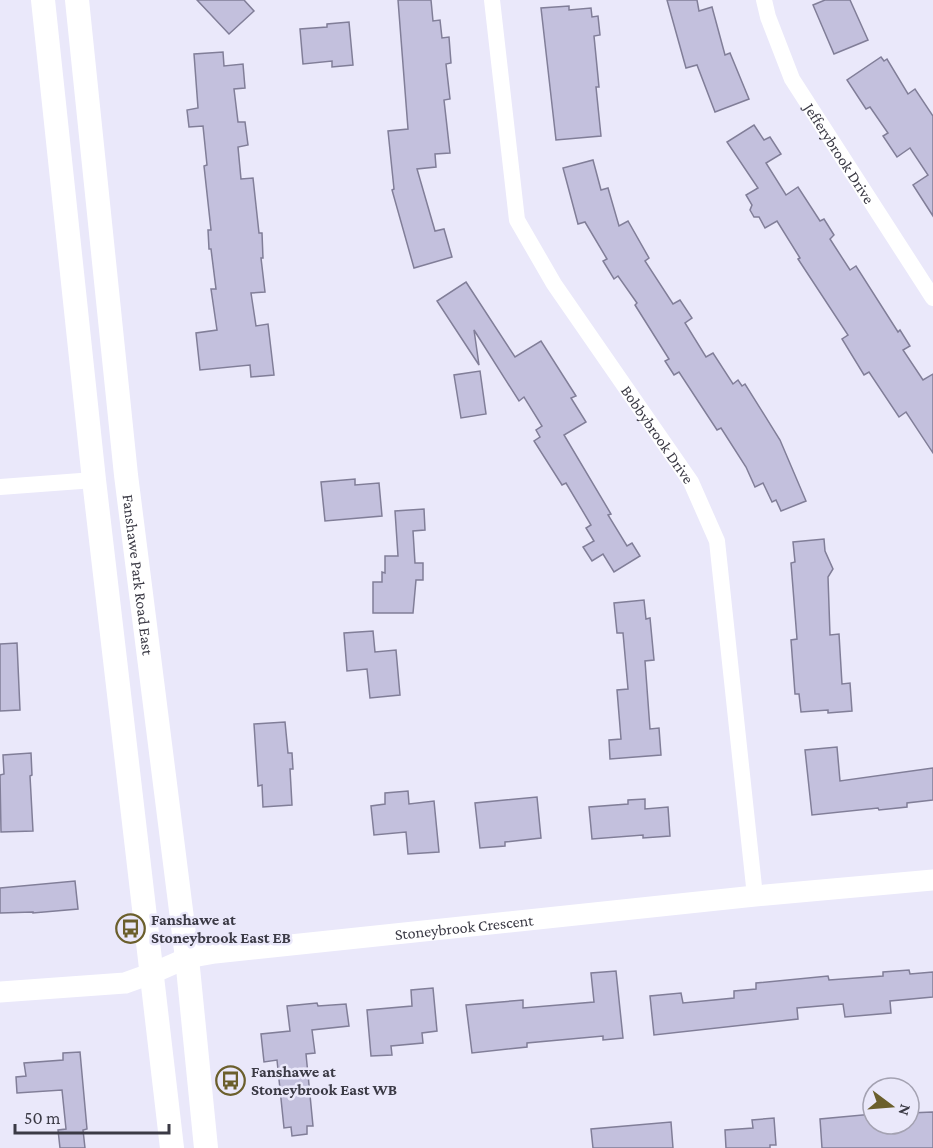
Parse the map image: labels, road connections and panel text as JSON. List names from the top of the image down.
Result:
{
  "streets": {
    "main road": ["Fanshawe Park Road East"],
    "street": ["Jefferybrook Drive", "Bobbybrook Drive", "Stoneybrook Crescent"]
  },
  "crossings": [
    ["Bobbybrook Drive", "Stoneybrook Crescent"],
    ["Fanshawe Park Road East", "Stoneybrook Crescent"]
  ],
  "places": {
    "bus stop": ["Fanshawe at Stoneybrook East EB", "Fanshawe at Stoneybrook East WB"]
  },
  "scale_bar": "50 m",
  "north": "right"
}
